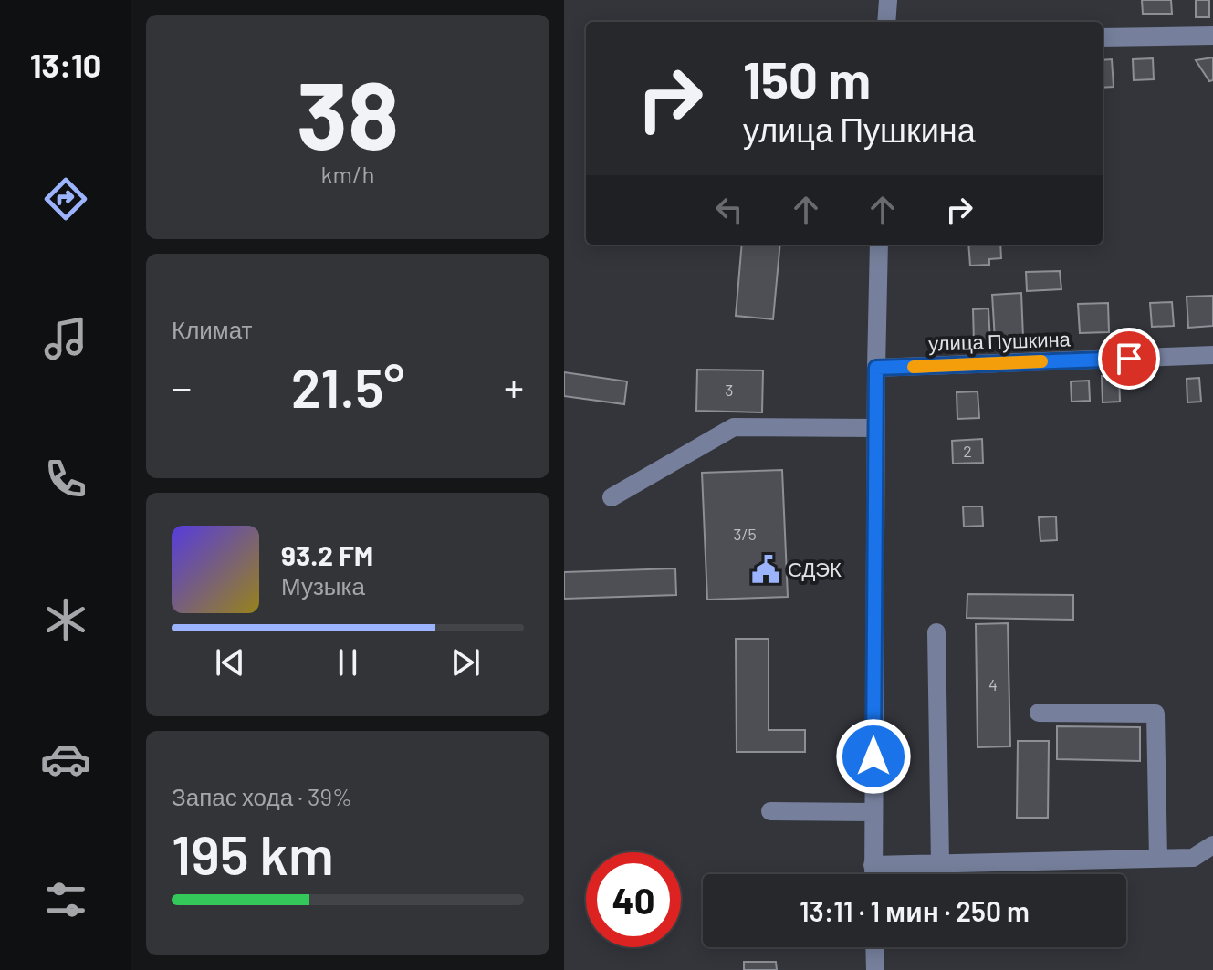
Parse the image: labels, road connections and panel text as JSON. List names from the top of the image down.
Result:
{
  "streets": {
    "street": ["улица Пушкина"]
  },
  "places": {
    "public building": ["СДЭК"]
  },
  "house_numbers": [
    "3",
    "2",
    "3/5",
    "4"
  ],
  "page": {
    "tabs": "13:10",
    "tile": [
      ["38", "km/h"],
      "Климат",
      ["Запас хода · 39%", "195 km"]
    ],
    "turn": ["150 m", "улица Пушкина"],
    "heat": ["−", "21.5°", "+"],
    "song": ["93.2 FM", "Музыка"],
    "limit": "40",
    "trip": "13:11 · 1 мин · 250 m"
  }
}
